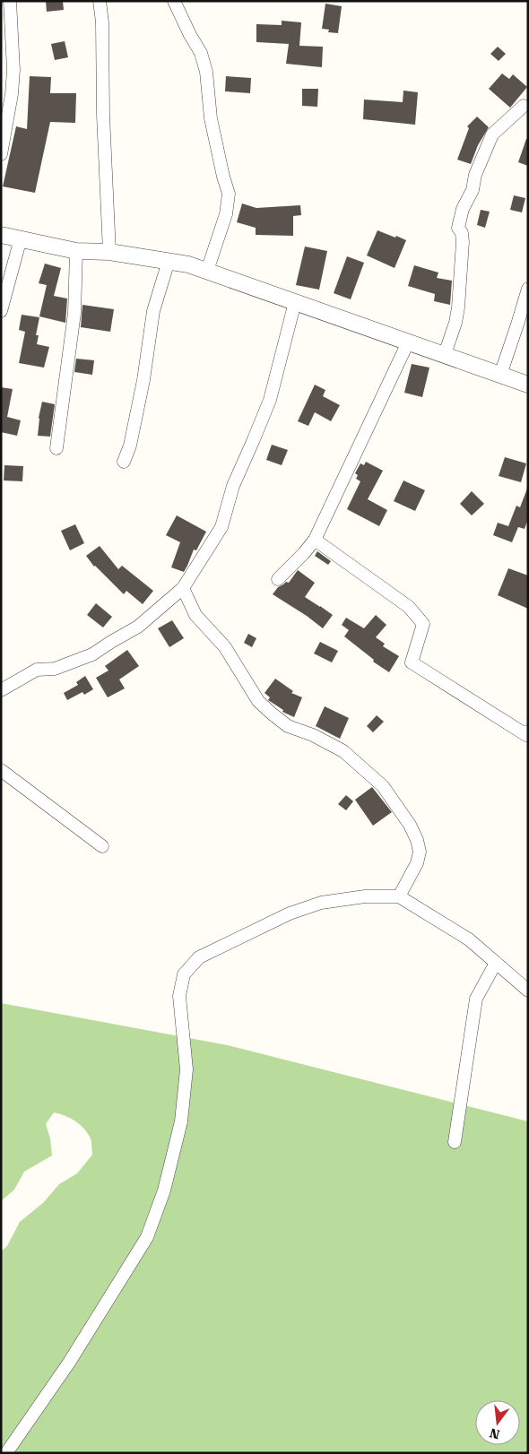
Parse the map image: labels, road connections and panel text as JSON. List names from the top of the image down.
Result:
{
  "north": "bottom"
}
